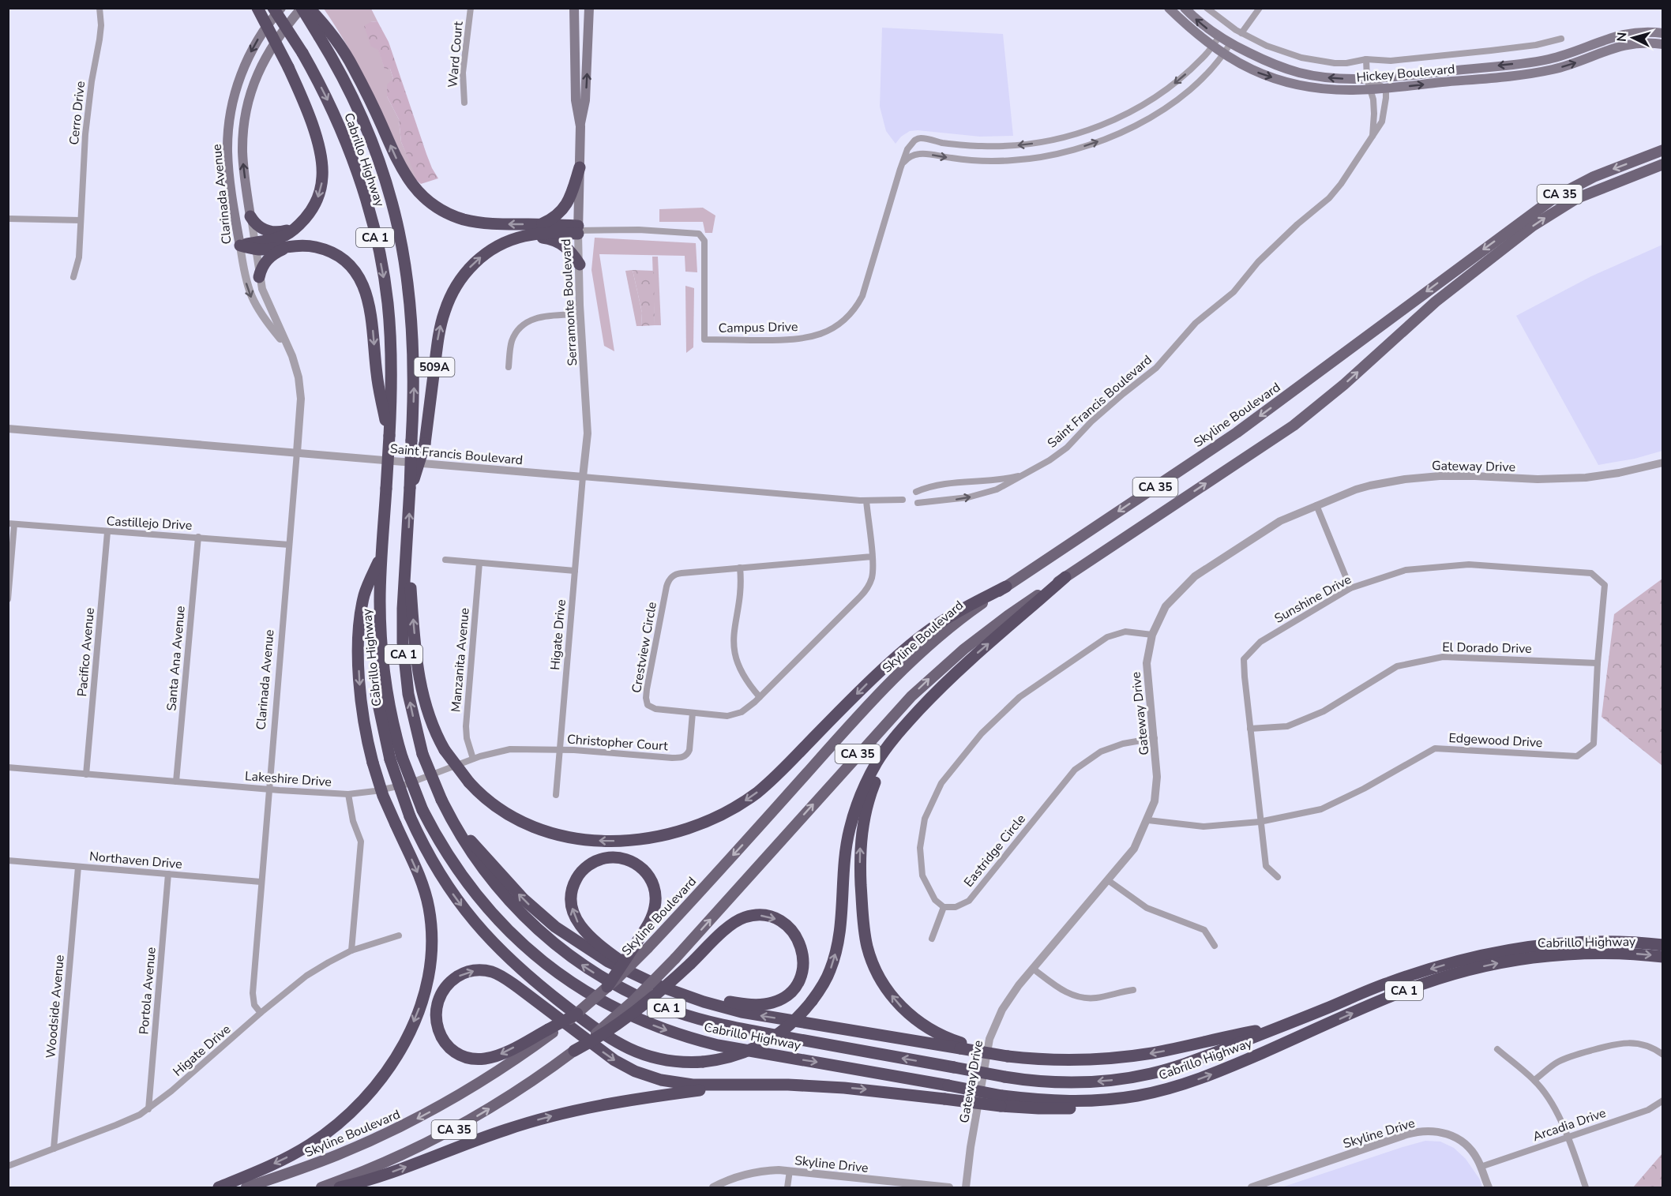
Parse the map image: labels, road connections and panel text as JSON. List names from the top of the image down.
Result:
{
  "streets": {
    "highway": ["Cabrillo Highway", "CA 1", "509A"],
    "main road": [
      "Hickey Boulevard",
      "Clarinada Avenue",
      "CA 35",
      "Serramonte Boulevard",
      "Skyline Boulevard"
    ],
    "street": [
      "Ward Court",
      "Cerro Drive",
      "Campus Drive",
      "Saint Francis Boulevard",
      "Gateway Drive",
      "Castillejo Drive",
      "Sunshine Drive",
      "Higate Drive",
      "Crestview Circle",
      "El Dorado Drive",
      "Pacifico Avenue",
      "Santa Ana Avenue",
      "Manzanita Avenue",
      "Edgewood Drive",
      "Christopher Court",
      "Lakeshire Drive",
      "Eastridge Circle",
      "Northaven Drive",
      "Portola Avenue",
      "Woodside Avenue",
      "Arcadia Drive",
      "Skyline Drive"
    ]
  },
  "crossings": [
    ["Hickey Boulevard", "Campus Drive"],
    ["Hickey Boulevard", "Saint Francis Boulevard"],
    ["Cabrillo Highway", "Clarinada Avenue"],
    ["Cabrillo Highway", "509A"],
    ["Clarinada Avenue", "Saint Francis Boulevard"],
    ["Clarinada Avenue", "Castillejo Drive"],
    ["Clarinada Avenue", "Higate Drive"],
    ["Clarinada Avenue", "Lakeshire Drive"],
    ["Clarinada Avenue", "Northaven Drive"],
    ["Serramonte Boulevard", "Campus Drive"],
    ["Serramonte Boulevard", "509A"],
    ["Serramonte Boulevard", "Saint Francis Boulevard"],
    ["Serramonte Boulevard", "Higate Drive"],
    ["Campus Drive", "509A"],
    ["Saint Francis Boulevard", "Higate Drive"],
    ["Saint Francis Boulevard", "Crestview Circle"],
    ["Gateway Drive", "Edgewood Drive"],
    ["Gateway Drive", "Eastridge Circle"],
    ["Castillejo Drive", "Pacifico Avenue"],
    ["Castillejo Drive", "Santa Ana Avenue"],
    ["Sunshine Drive", "El Dorado Drive"],
    ["Sunshine Drive", "Edgewood Drive"],
    ["Higate Drive", "Christopher Court"],
    ["Higate Drive", "Lakeshire Drive"],
    ["Higate Drive", "Portola Avenue"],
    ["Higate Drive", "Woodside Avenue"],
    ["Crestview Circle", "Christopher Court"],
    ["El Dorado Drive", "Edgewood Drive"],
    ["Pacifico Avenue", "Lakeshire Drive"],
    ["Santa Ana Avenue", "Lakeshire Drive"],
    ["Manzanita Avenue", "Lakeshire Drive"],
    ["Christopher Court", "Lakeshire Drive"],
    ["Northaven Drive", "Portola Avenue"],
    ["Northaven Drive", "Woodside Avenue"],
    ["Arcadia Drive", "Skyline Drive"]
  ],
  "north": "left"
}
